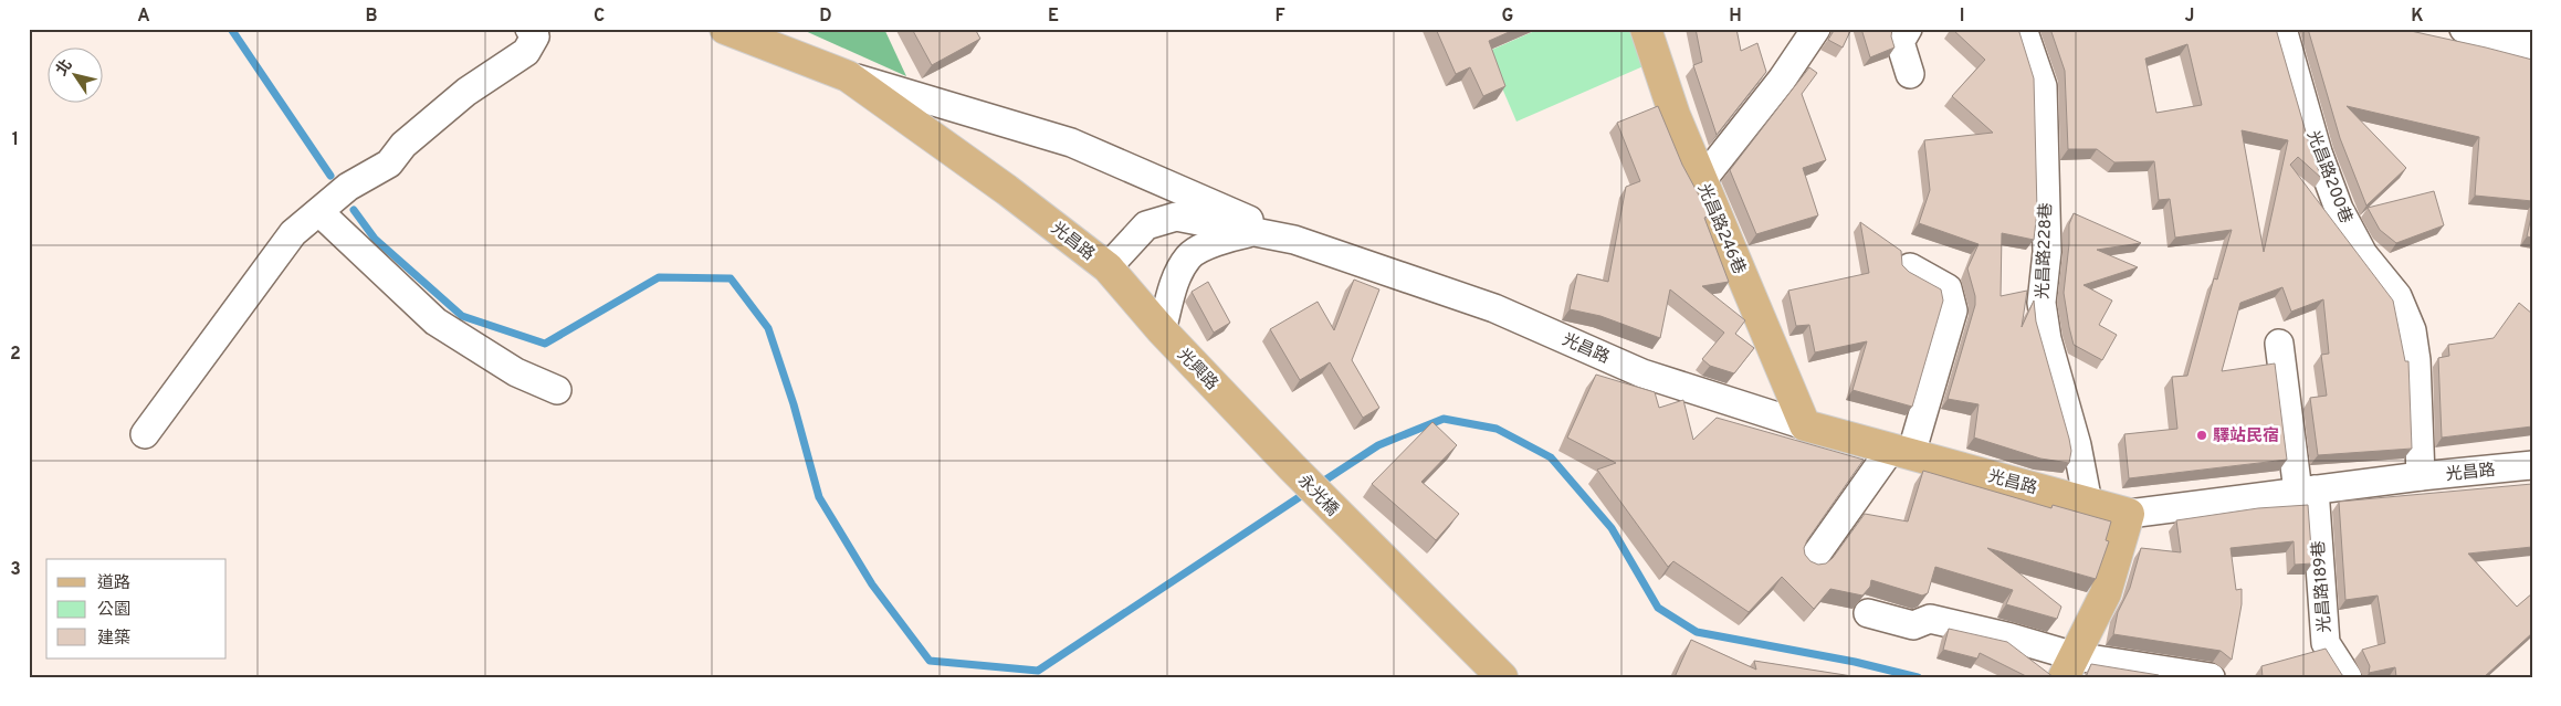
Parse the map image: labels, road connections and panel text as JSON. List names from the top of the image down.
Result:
{
  "streets": {
    "main road": [
      "光昌路246巷",
      "光昌路",
      "光興路",
      "永光橋"
    ],
    "street": ["光昌路200巷", "光昌路228巷", "光昌路189巷"]
  },
  "crossings": [
    ["光昌路200巷", "光昌路"],
    ["光昌路246巷", "光昌路"],
    ["光昌路", "光昌路228巷"],
    ["光昌路", "光興路"],
    ["光昌路", "光昌路189巷"],
    ["光興路", "永光橋"]
  ],
  "places": ["驛站民宿"],
  "legend": ["道路", "公園", "建築"],
  "north": "top left",
  "grid": {
    "columns": [
      "A",
      "B",
      "C",
      "D",
      "E",
      "F",
      "G",
      "H",
      "I",
      "J",
      "K"
    ],
    "rows": ["1", "2", "3"]
  }
}
